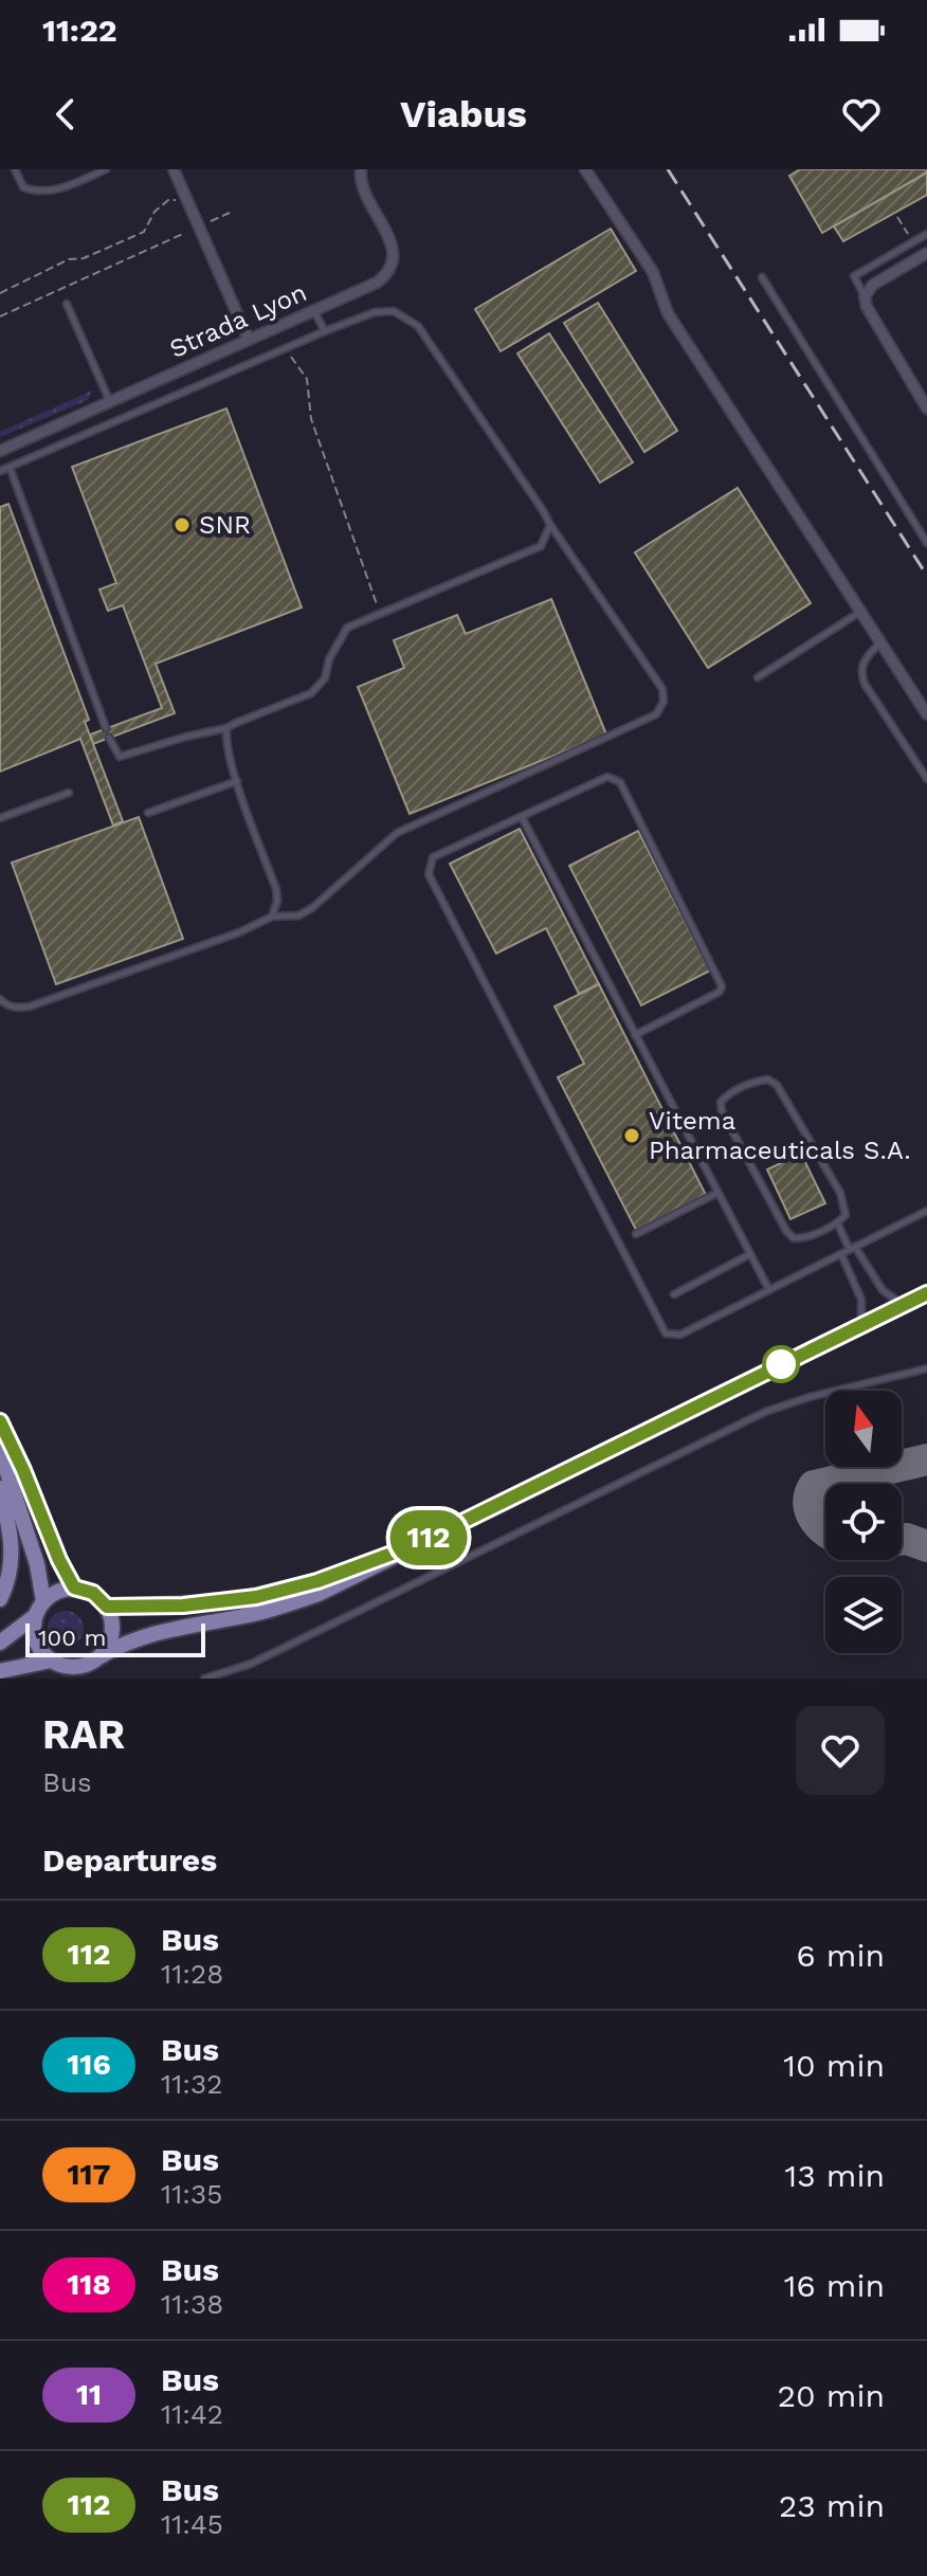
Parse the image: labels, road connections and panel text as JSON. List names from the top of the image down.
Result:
{
  "streets": {
    "street": ["Strada Lyon"]
  },
  "places": ["SNR", "Vitema Pharmaceuticals S.A."],
  "lines": ["bus line 112"],
  "scale_bar": "100 m",
  "north": "top",
  "page": {
    "status": "11:22",
    "header": "Viabus",
    "on_map": "112",
    "scale": "100 m",
    "heading": [
      ["RAR", "Bus"],
      "Departures"
    ],
    "list": [
      {
        "mark": "112",
        "name": "Bus",
        "note": "11:28",
        "value": "6 min"
      },
      {
        "mark": "116",
        "name": "Bus",
        "note": "11:32",
        "value": "10 min"
      },
      {
        "mark": "117",
        "name": "Bus",
        "note": "11:35",
        "value": "13 min"
      },
      {
        "mark": "118",
        "name": "Bus",
        "note": "11:38",
        "value": "16 min"
      },
      {
        "mark": "11",
        "name": "Bus",
        "note": "11:42",
        "value": "20 min"
      },
      {
        "mark": "112",
        "name": "Bus",
        "note": "11:45",
        "value": "23 min"
      }
    ]
  }
}
